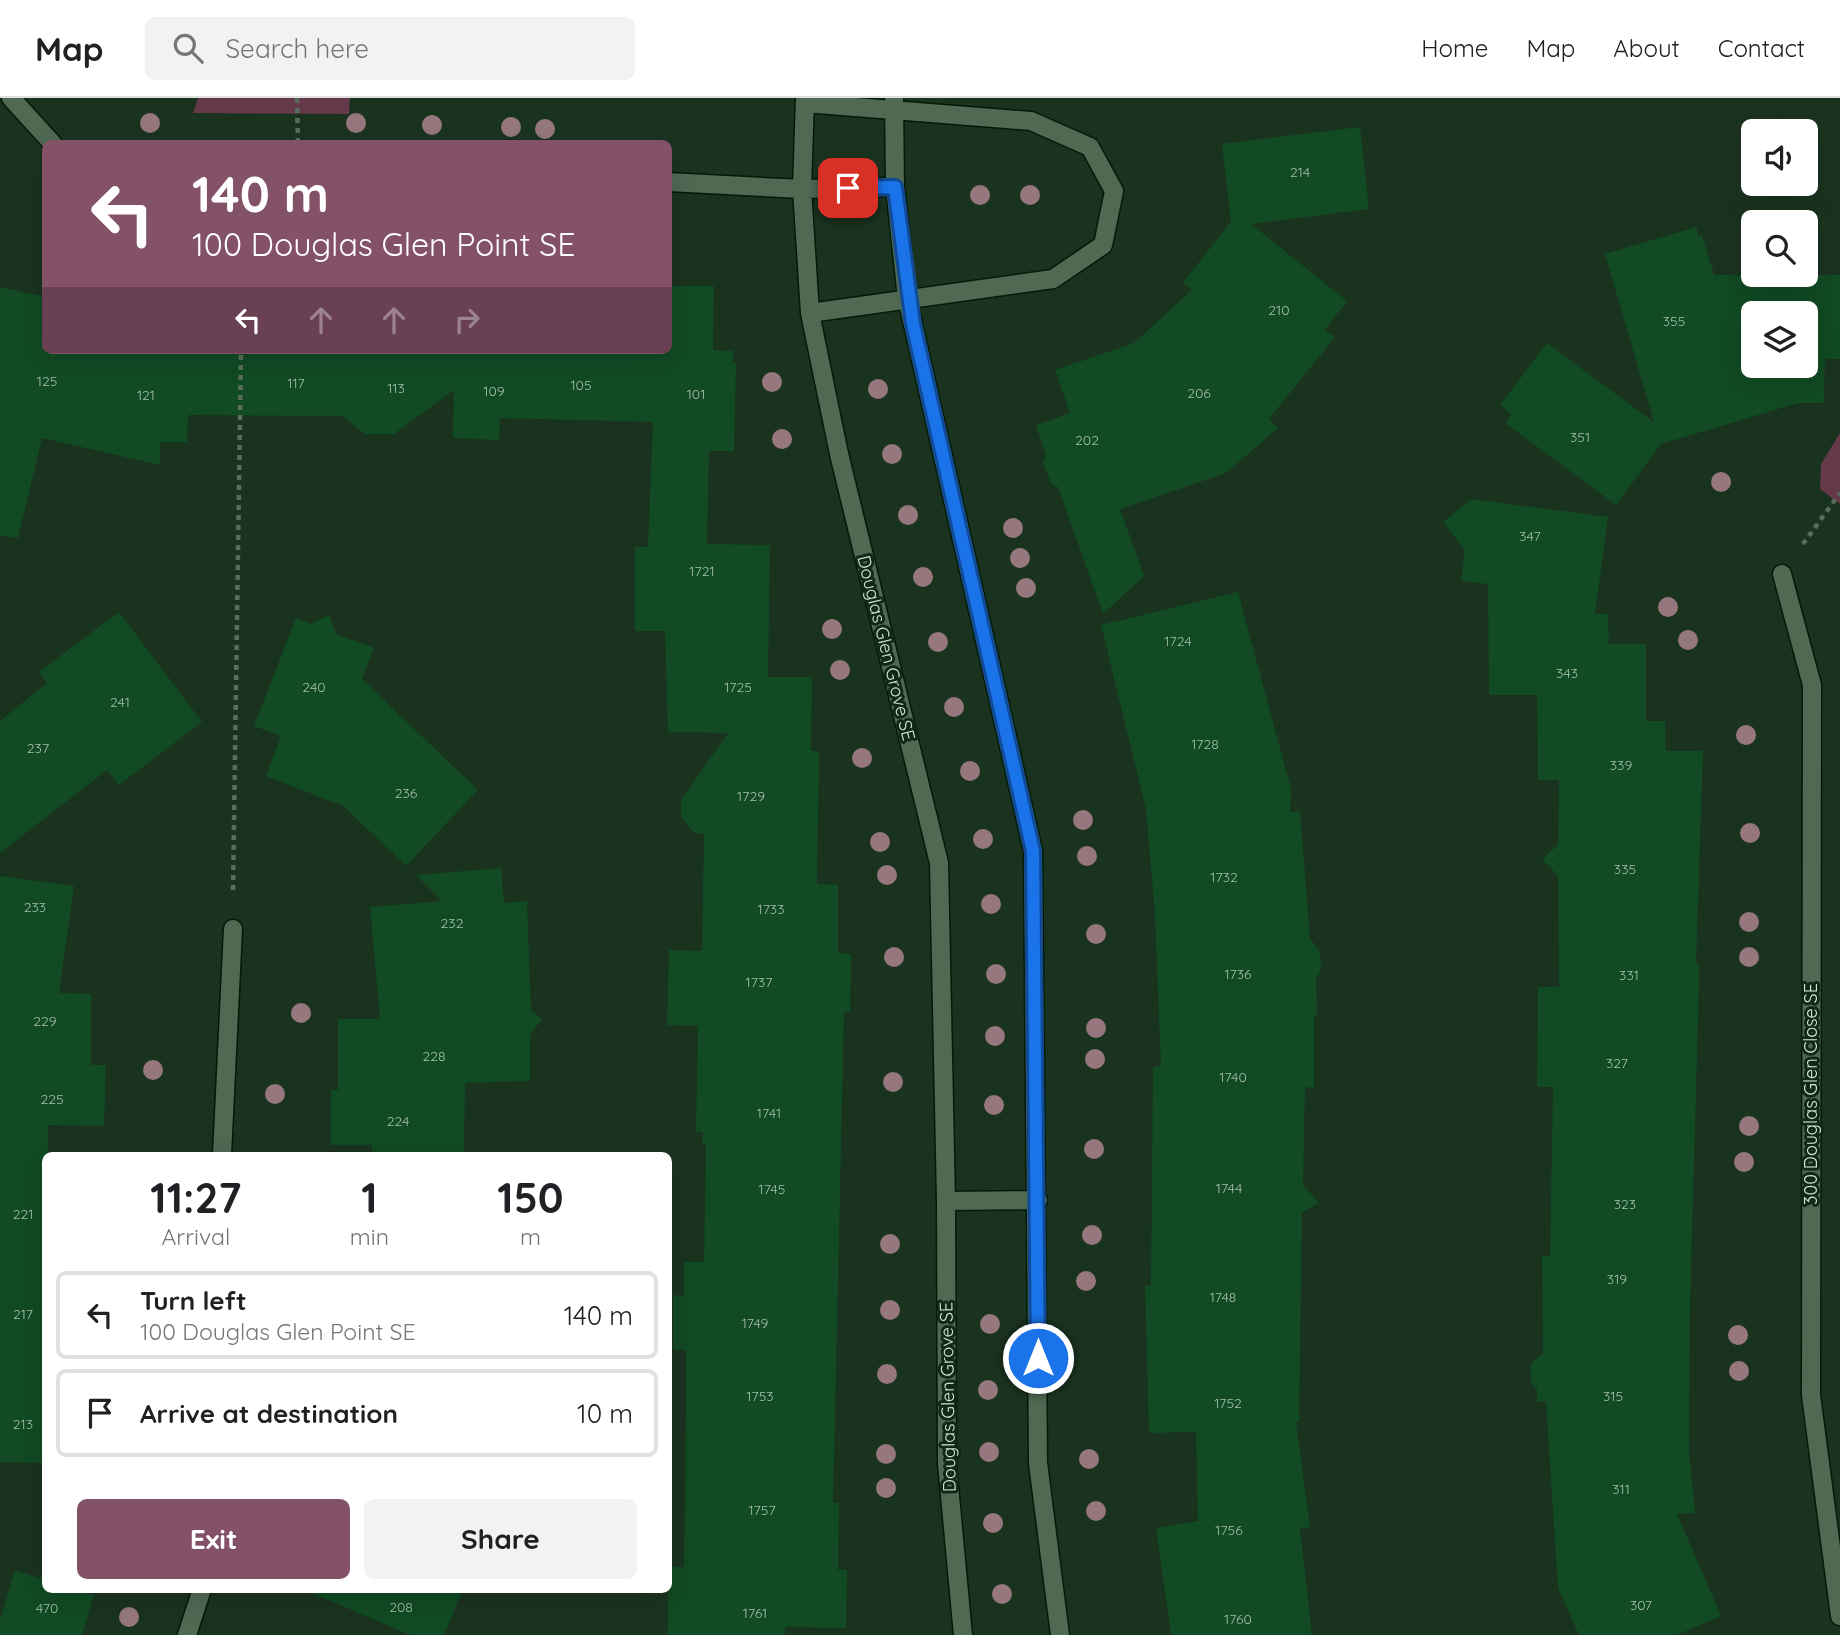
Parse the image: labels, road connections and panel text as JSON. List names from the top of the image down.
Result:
{
  "streets": {
    "street": ["Douglas Glen Grove SE", "300 Douglas Glen Close SE"]
  },
  "house_numbers": [
    "214",
    "210",
    "355",
    "125",
    "117",
    "105",
    "113",
    "109",
    "206",
    "101",
    "121",
    "351",
    "202",
    "347",
    "1721",
    "1724",
    "343",
    "240",
    "1725",
    "241",
    "1728",
    "237",
    "339",
    "236",
    "1729",
    "335",
    "1732",
    "233",
    "1733",
    "232",
    "1736",
    "331",
    "1737",
    "229",
    "228",
    "327",
    "1740",
    "225",
    "1741",
    "224",
    "1744",
    "1745",
    "323",
    "221",
    "319",
    "1748",
    "217",
    "1749",
    "1753",
    "315",
    "1752",
    "213",
    "311",
    "1757",
    "1756",
    "307",
    "208",
    "470",
    "1761",
    "1760"
  ],
  "page": {
    "header": "Map",
    "search": "Search here",
    "nav": [
      "Home",
      "Map",
      "About",
      "Contact"
    ],
    "turn": ["140 m", "100 Douglas Glen Point SE"],
    "eta": [
      "11:27",
      "Arrival",
      "1",
      "min",
      "150",
      "m"
    ],
    "list": [
      {
        "name": "Turn left",
        "note": "100 Douglas Glen Point SE",
        "value": "140 m"
      },
      {
        "name": "Arrive at destination",
        "value": "10 m"
      }
    ],
    "buttons": ["Exit", "Share"]
  }
}
